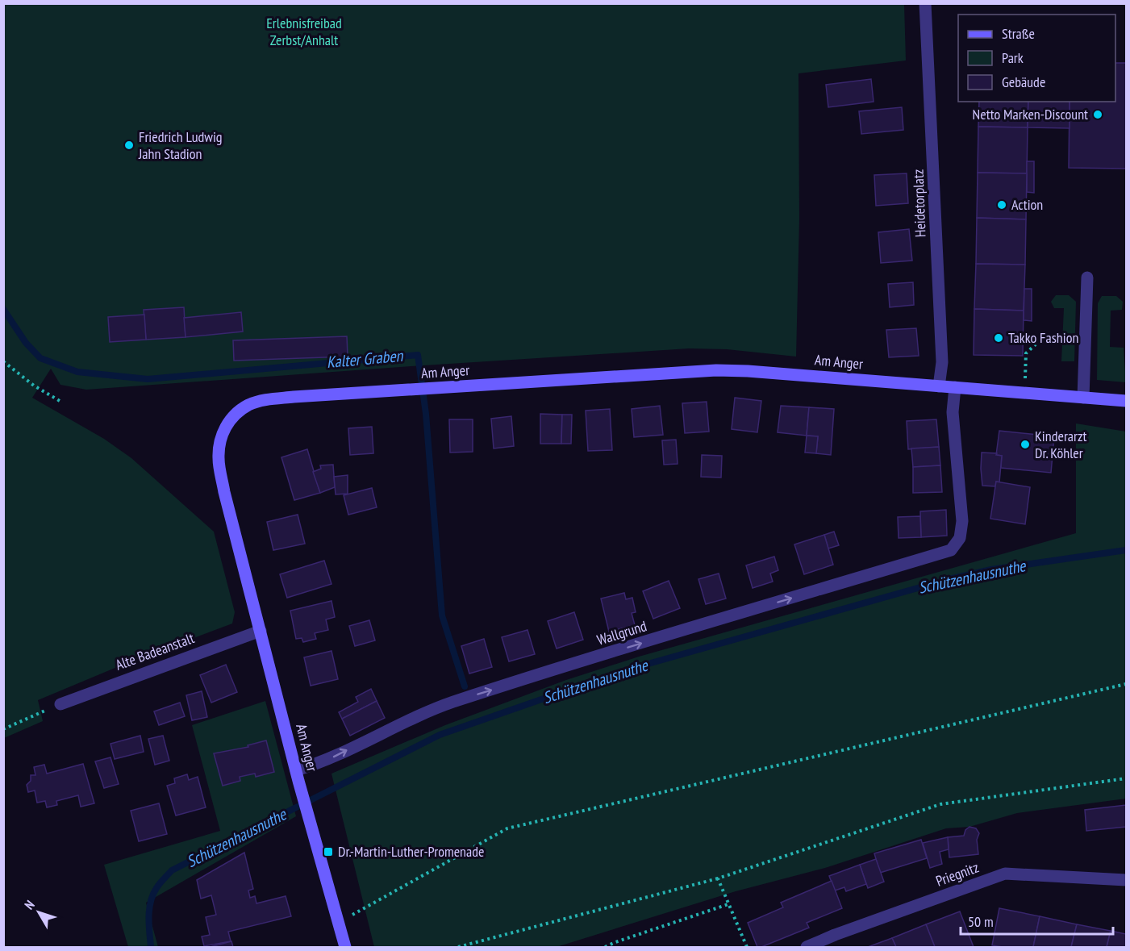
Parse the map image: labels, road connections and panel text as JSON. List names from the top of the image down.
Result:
{
  "streets": {
    "street": [
      "Heidetorplatz",
      "Am Anger",
      "Wallgrund",
      "Alte Badeanstalt",
      "Priegnitz"
    ]
  },
  "crossings": [
    ["Heidetorplatz", "Am Anger"],
    ["Am Anger", "Wallgrund"],
    ["Am Anger", "Alte Badeanstalt"]
  ],
  "one_way": ["Wallgrund"],
  "water": ["Kalter Graben", "Schützenhausnuthe"],
  "parks": ["Erlebnisfreibad Zerbst/Anhalt"],
  "places": {
    "other": [
      "Netto Marken-Discount",
      "Friedrich Ludwig Jahn Stadion",
      "Action",
      "Takko Fashion",
      "Kinderarzt Dr. Köhler"
    ],
    "transit": ["Dr.-Martin-Luther-Promenade"]
  },
  "legend": ["Straße", "Park", "Gebäude"],
  "scale_bar": "50 m",
  "north": "top left"
}
